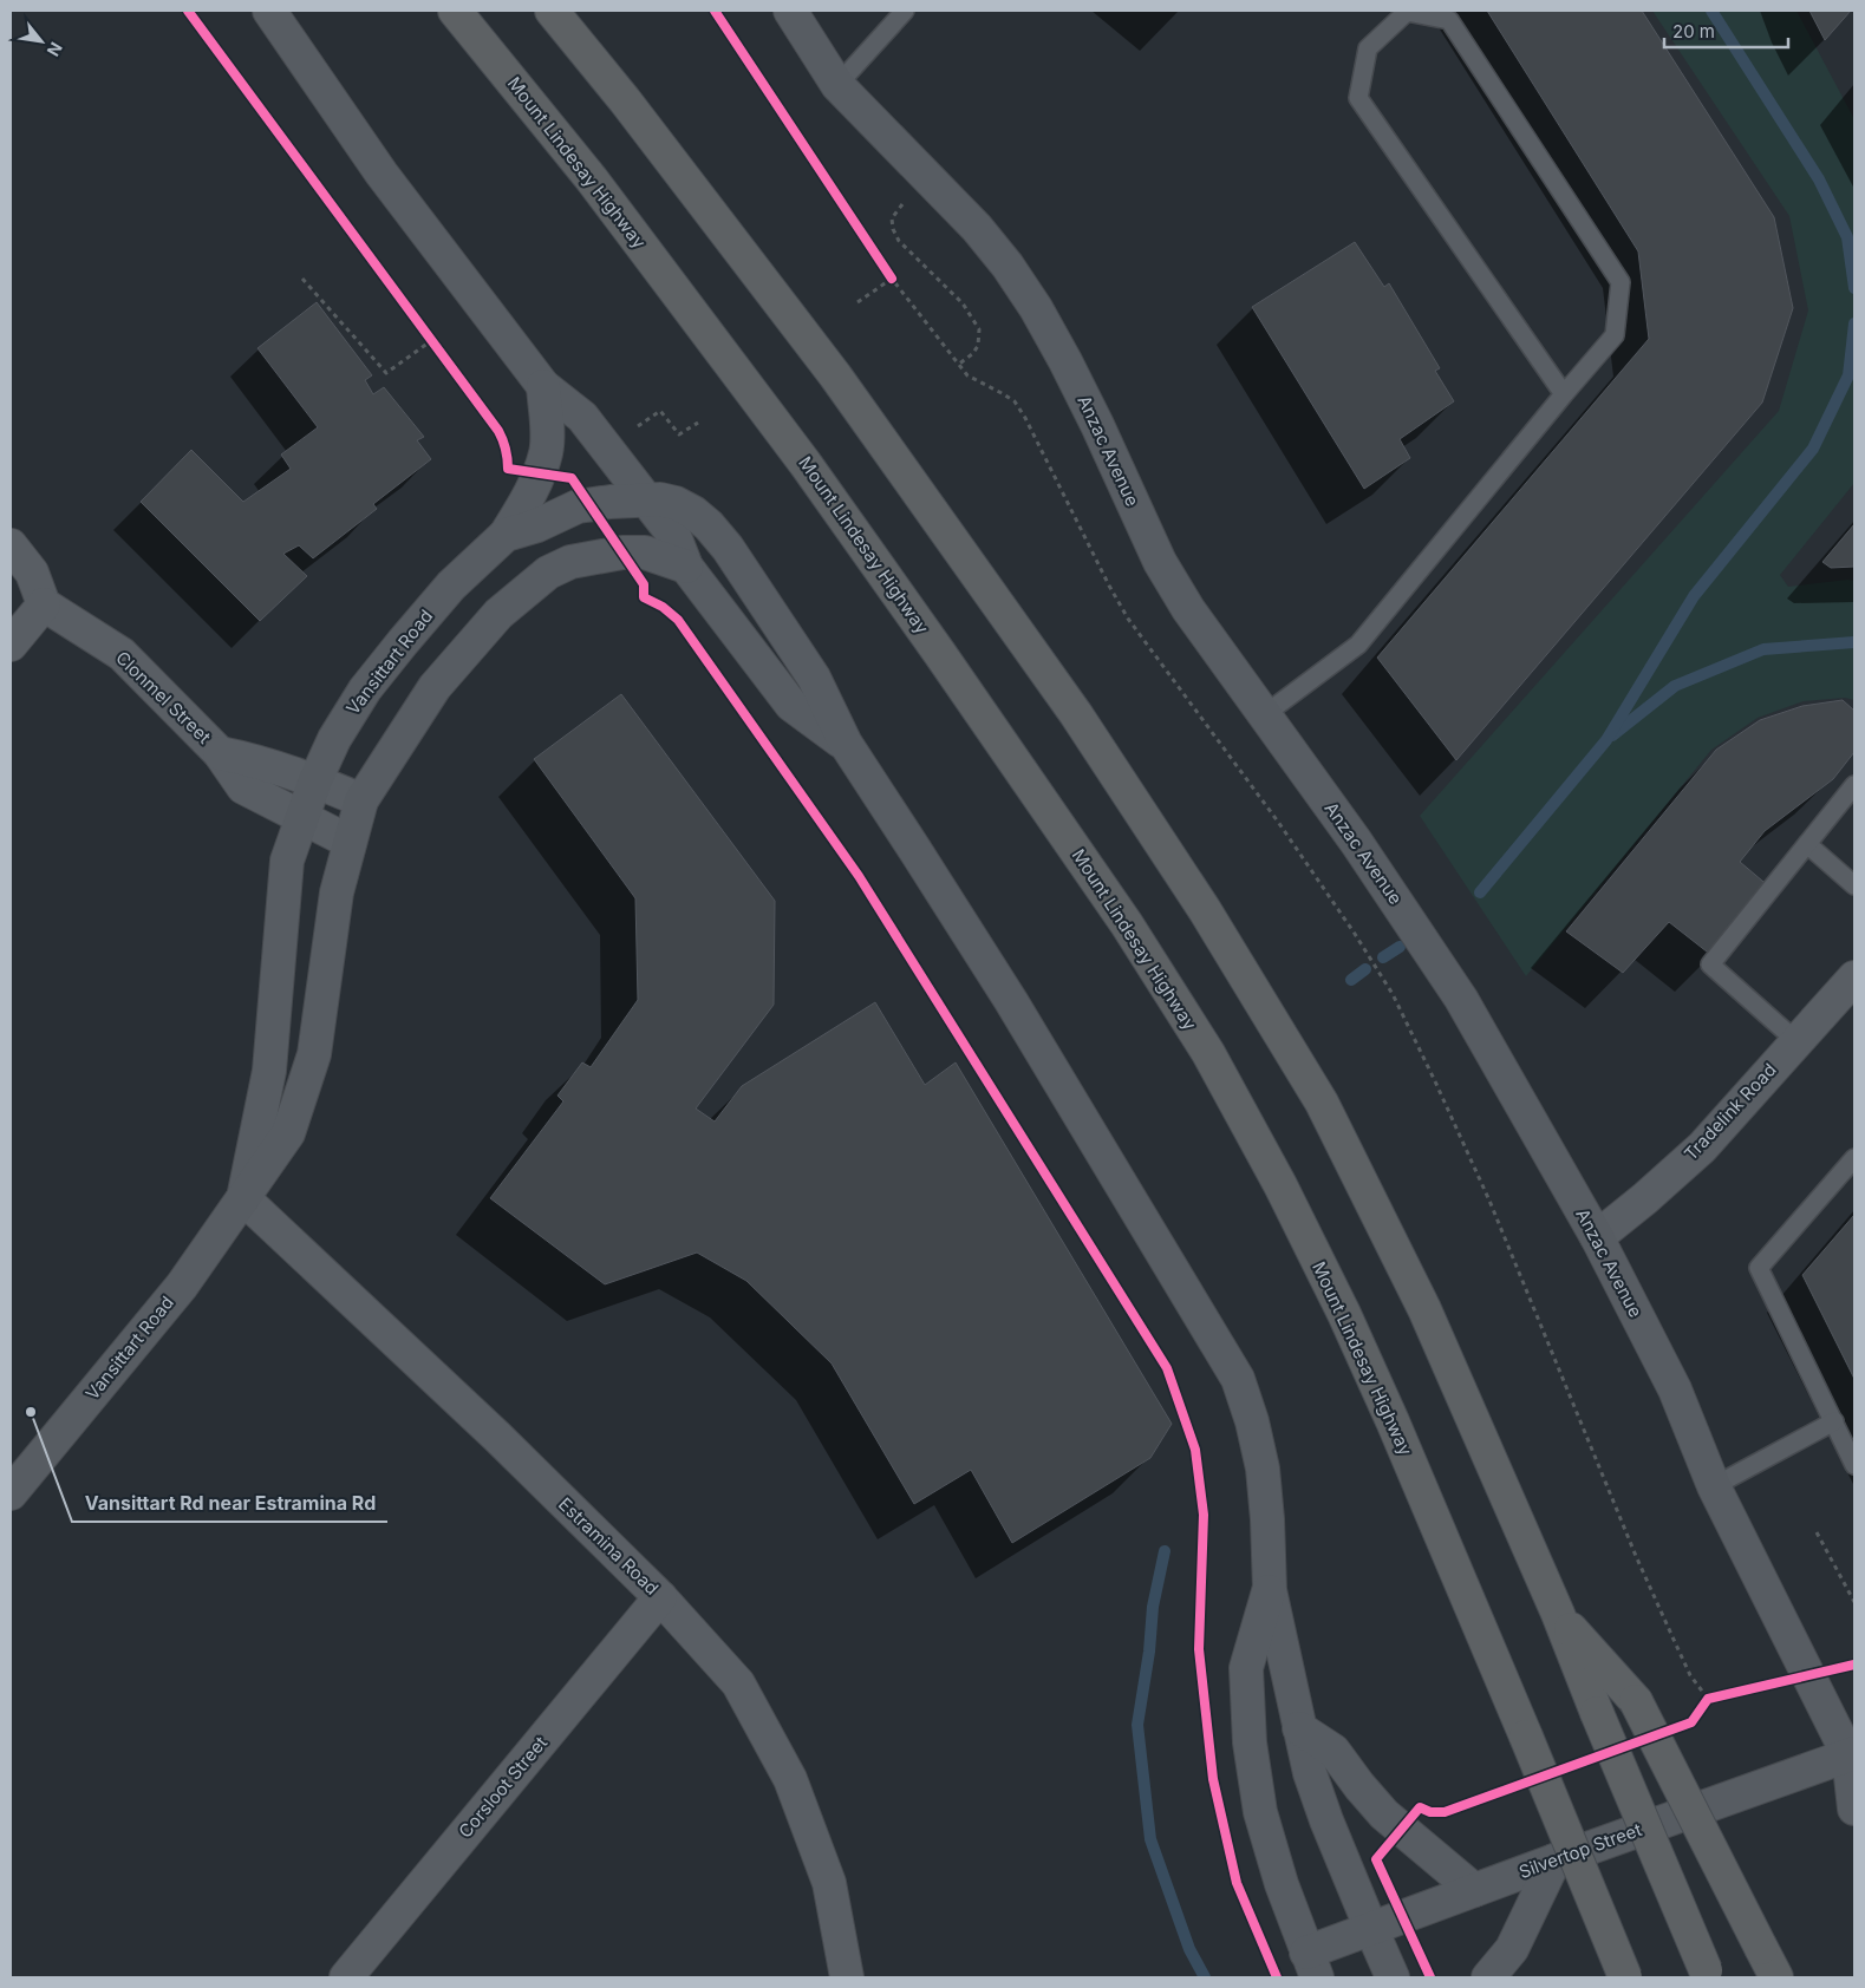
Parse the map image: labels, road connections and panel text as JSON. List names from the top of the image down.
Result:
{
  "streets": {
    "highway": ["Mount Lindesay Highway"],
    "main road": ["Anzac Avenue", "Vansittart Road", "Silvertop Street"],
    "street": [
      "Clonmel Street",
      "Tradelink Road",
      "Estramina Road",
      "Corsloot Street"
    ]
  },
  "crossings": [
    ["Anzac Avenue", "Tradelink Road"],
    ["Anzac Avenue", "Silvertop Street"],
    ["Vansittart Road", "Clonmel Street"],
    ["Vansittart Road", "Estramina Road"],
    ["Estramina Road", "Corsloot Street"]
  ],
  "places": ["Vansittart Rd near Estramina Rd"],
  "scale_bar": "20 m",
  "north": "bottom right"
}
